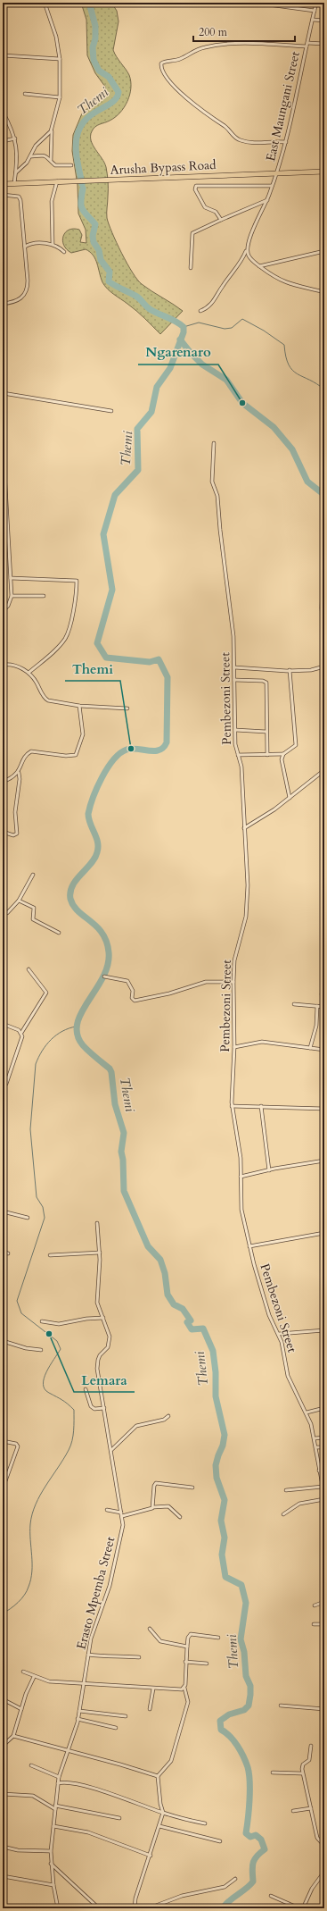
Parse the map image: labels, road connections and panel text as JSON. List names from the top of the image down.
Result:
{
  "streets": {
    "main road": ["Arusha Bypass Road"],
    "street": ["East Maungani Street", "Pembezoni Street", "Erasto Mpemba Street"]
  },
  "crossings": [
    ["East Maungani Street", "Arusha Bypass Road"]
  ],
  "water": ["Themi"],
  "places": ["Ngarenaro", "Themi", "Lemara"],
  "scale_bar": "200 m"
}
